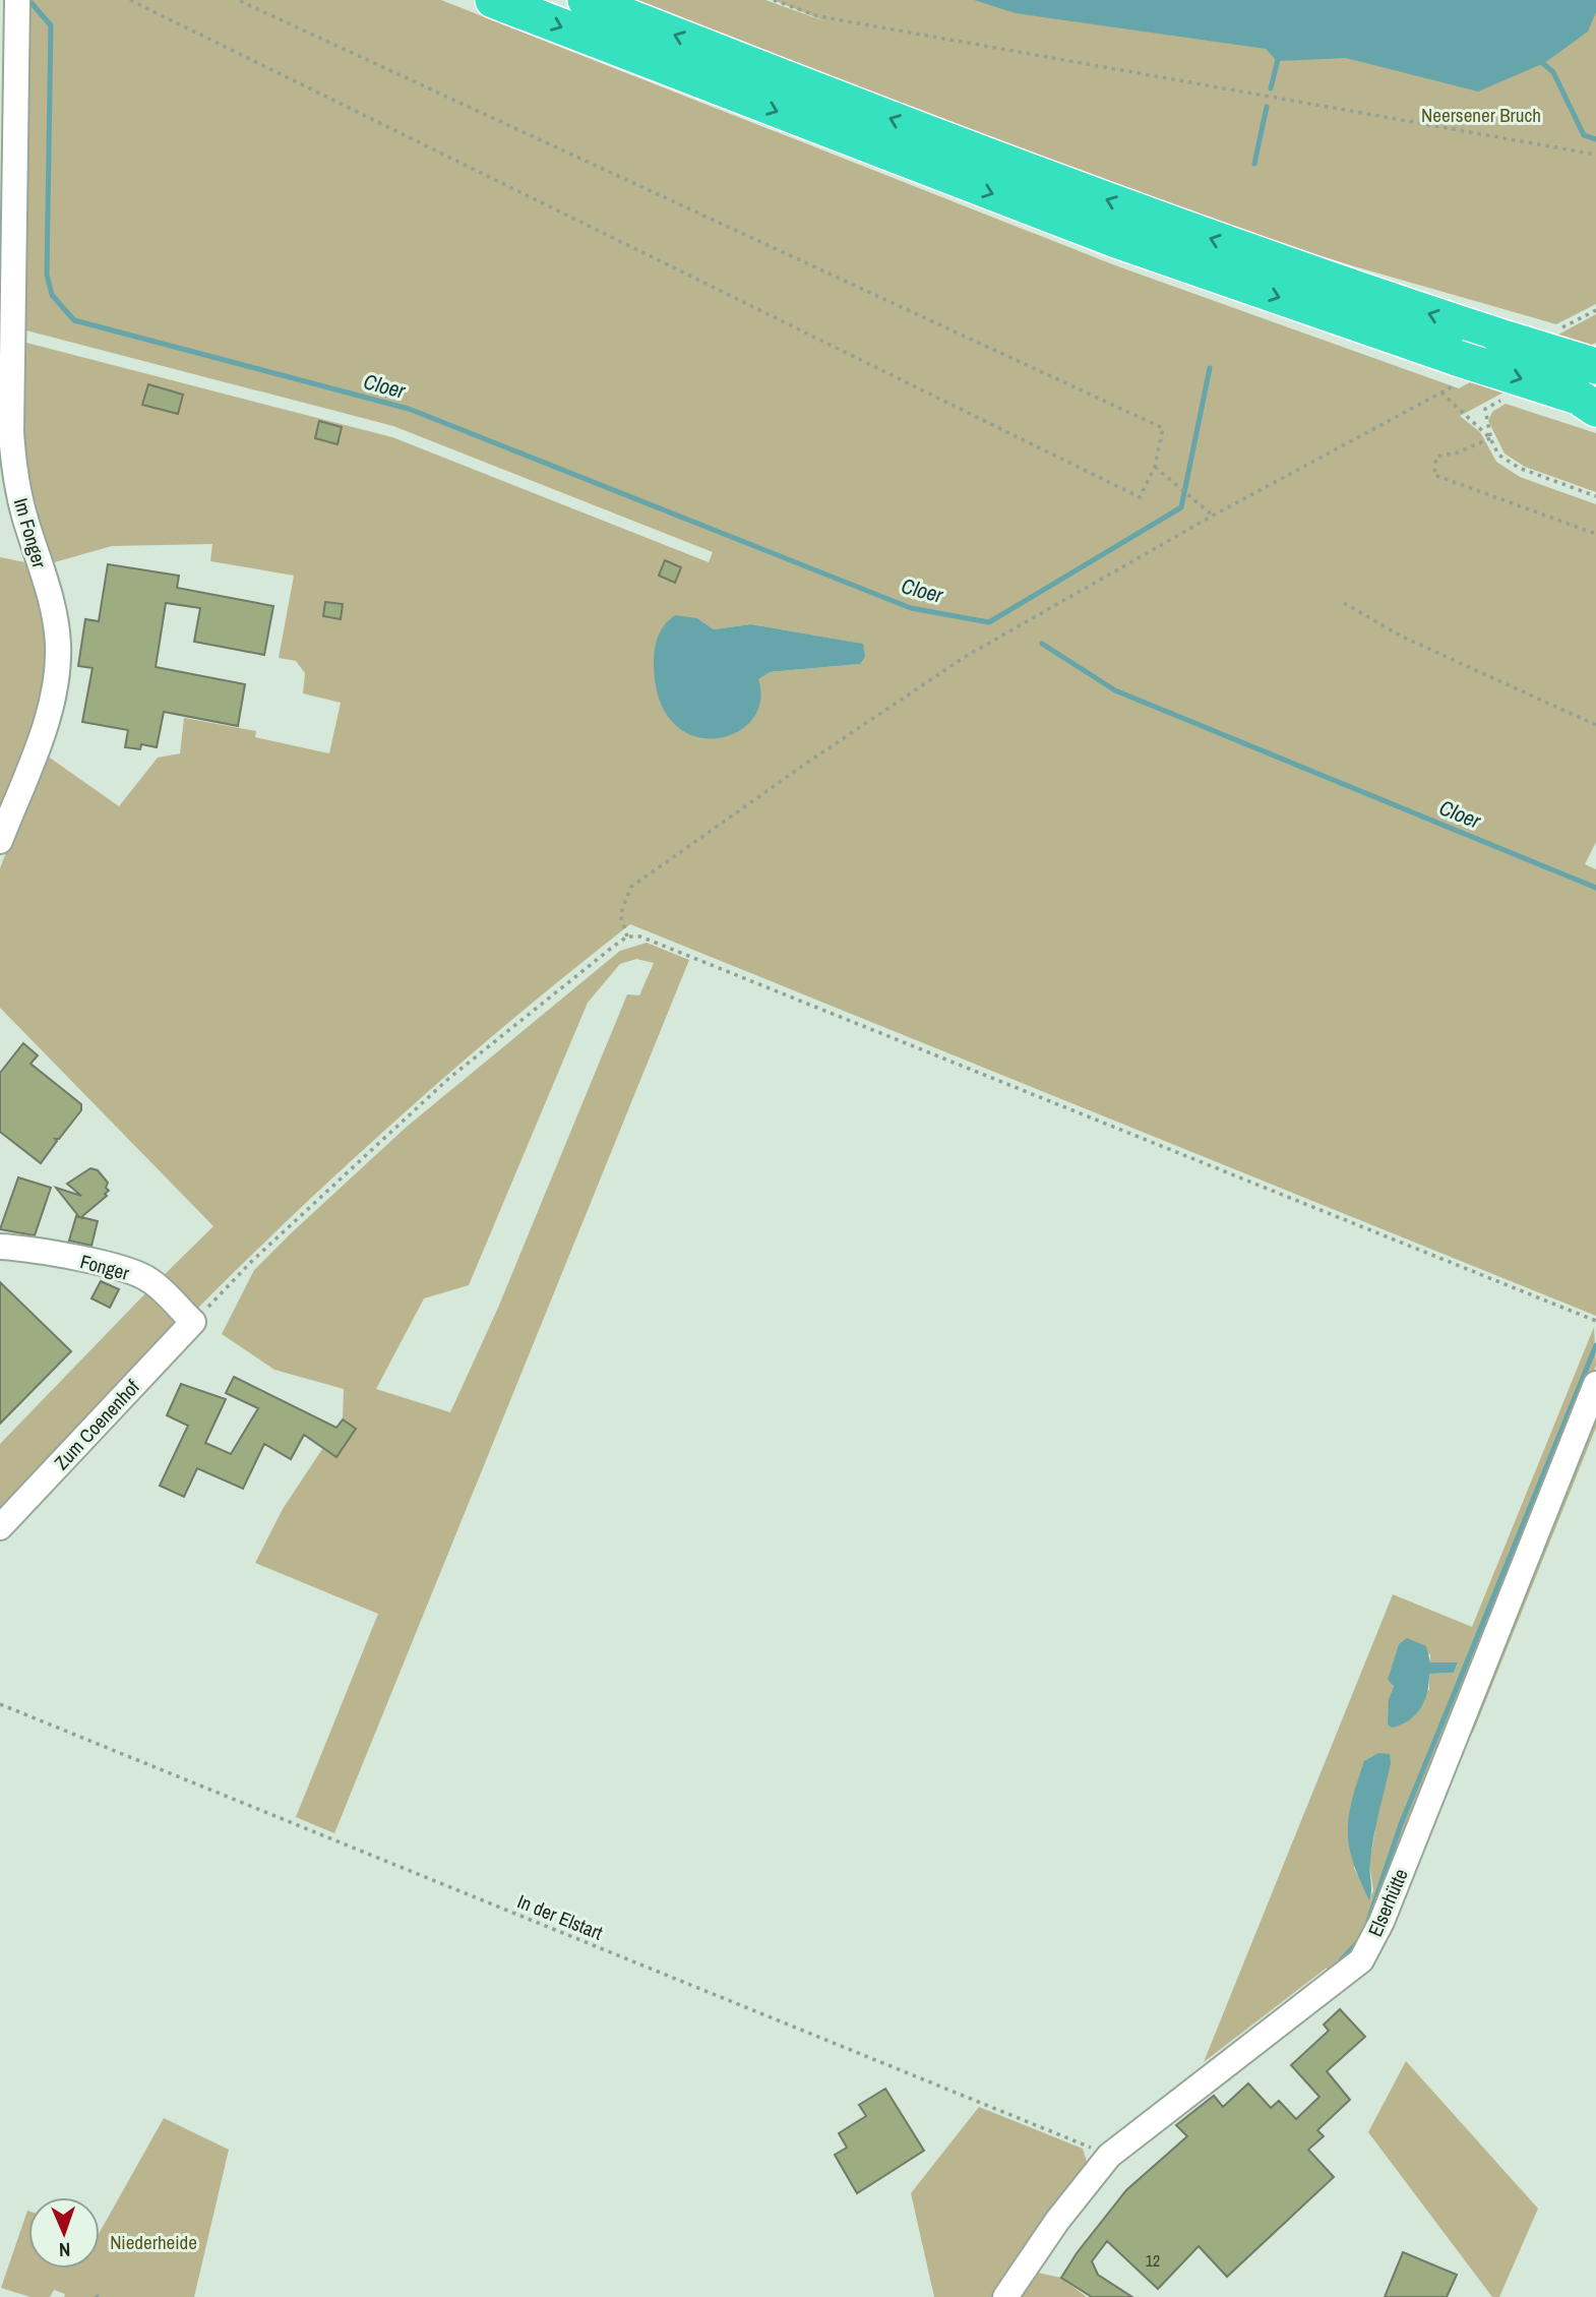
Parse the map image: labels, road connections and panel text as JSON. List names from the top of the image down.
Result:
{
  "streets": {
    "street": [
      "Im Fonger",
      "Fonger",
      "Zum Coenenhof",
      "Elserhütte"
    ],
    "path": ["In der Elstart"]
  },
  "crossings": [
    ["Fonger", "Zum Coenenhof"],
    ["Elserhütte", "In der Elstart"]
  ],
  "water": ["Cloer"],
  "parks": ["Neersener Bruch", "Niederheide"],
  "house_numbers": ["12"],
  "north": "bottom"
}
